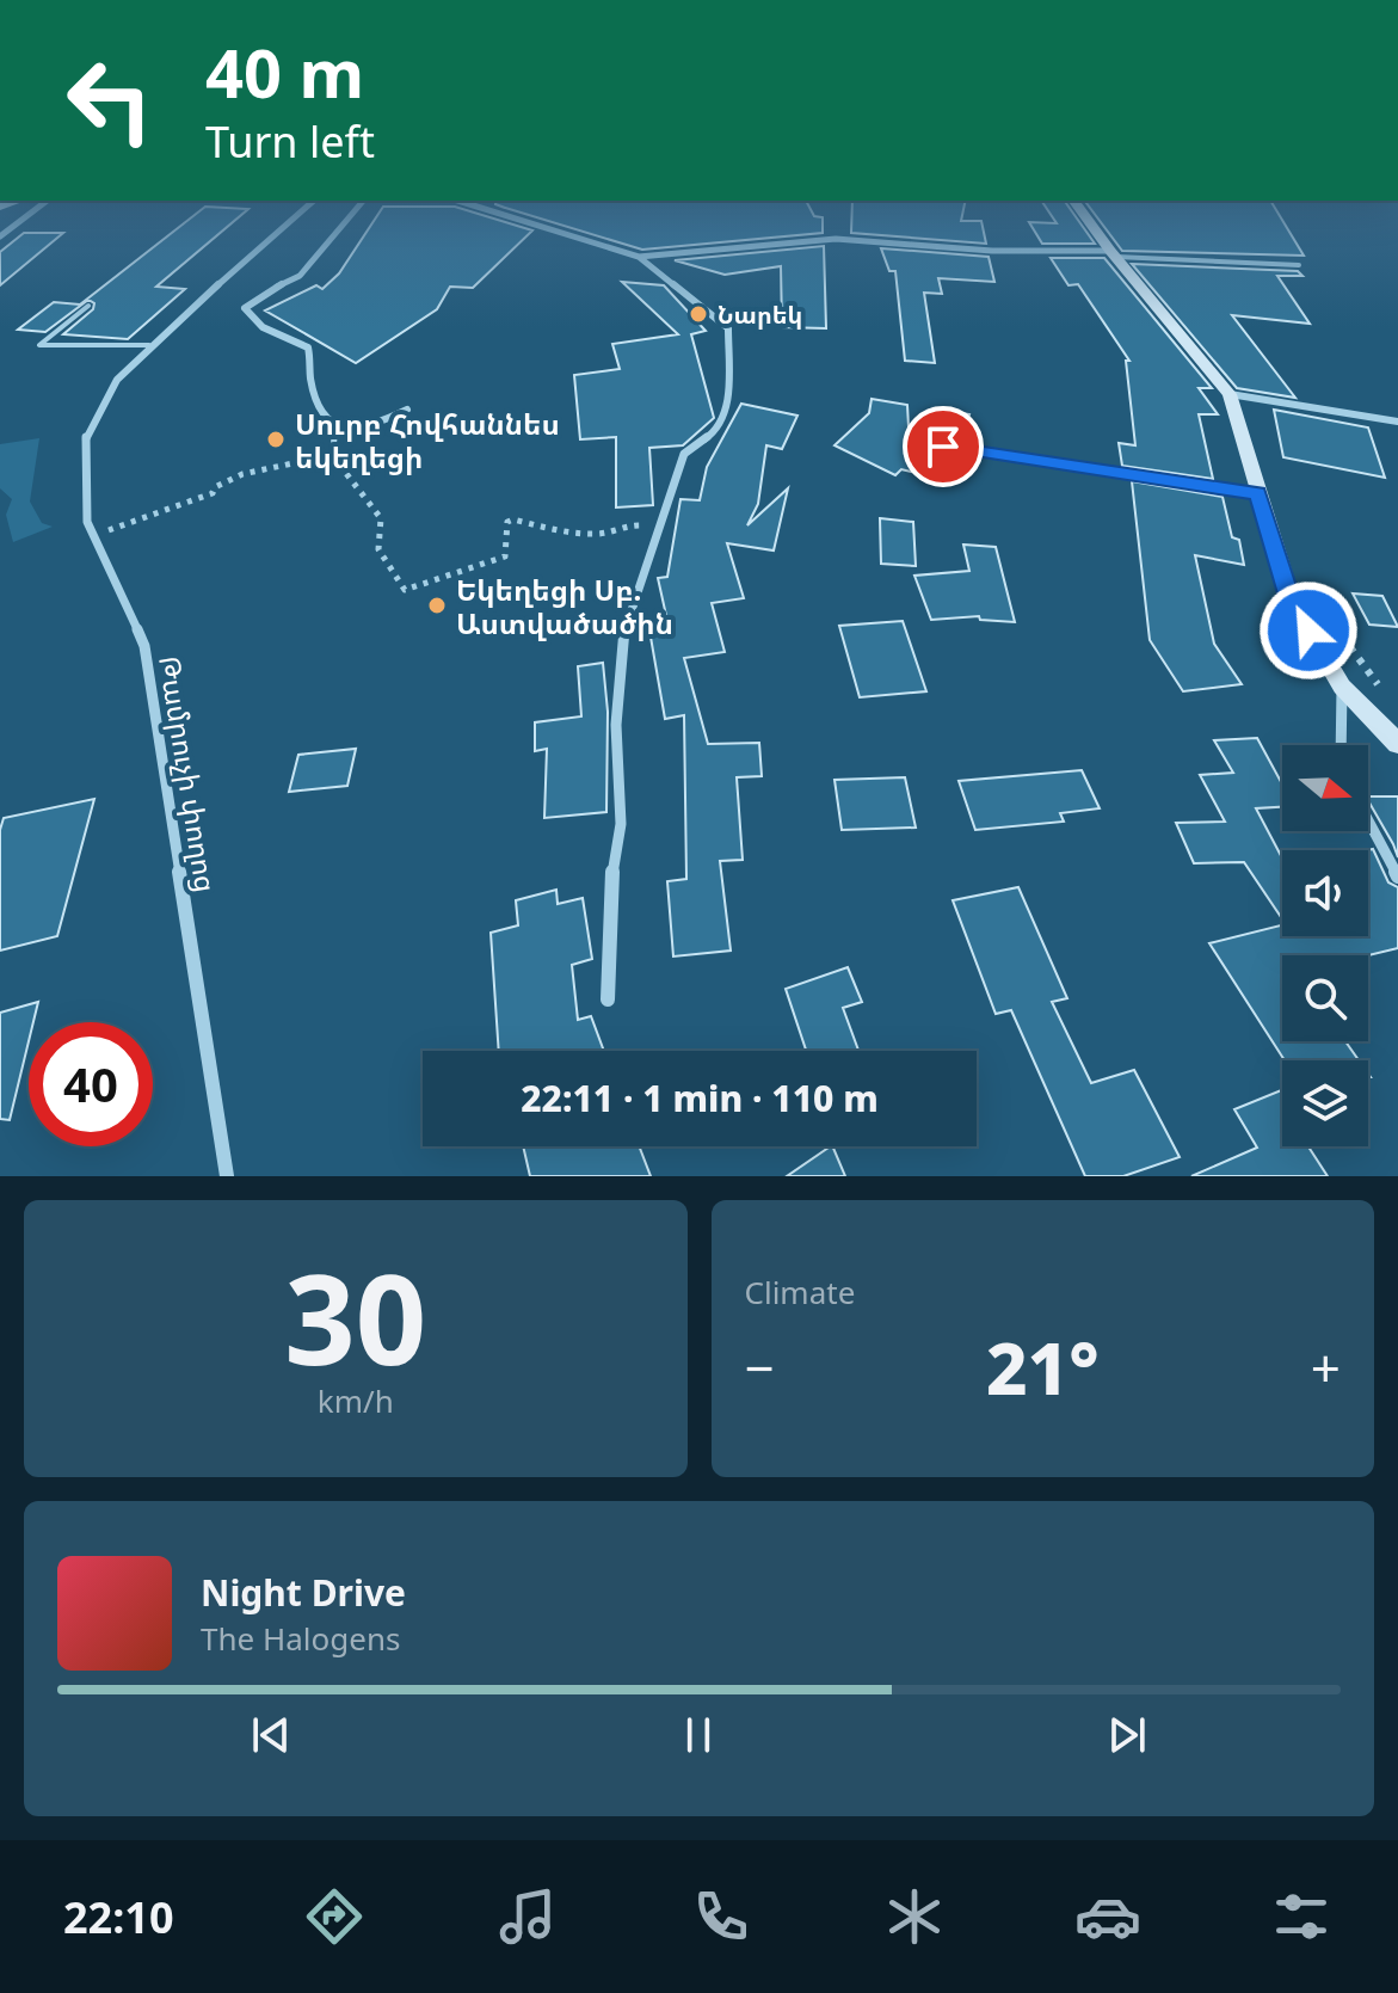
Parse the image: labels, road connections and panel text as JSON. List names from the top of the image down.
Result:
{
  "streets": {
    "street": ["Թամրուչի փողոց"]
  },
  "places": ["Նարեկ", "Սուրբ Հովհաննես եկեղեցի", "Եկեղեցի Սբ. Աստվածածին"],
  "north": "right",
  "page": {
    "turn": ["40 m", "Turn left"],
    "limit": "40",
    "trip": "22:11 · 1 min · 110 m",
    "tile": [
      ["30", "km/h"],
      "Climate"
    ],
    "heat": ["−", "21°", "+"],
    "song": ["Night Drive", "The Halogens"],
    "tabs": "22:10"
  }
}
